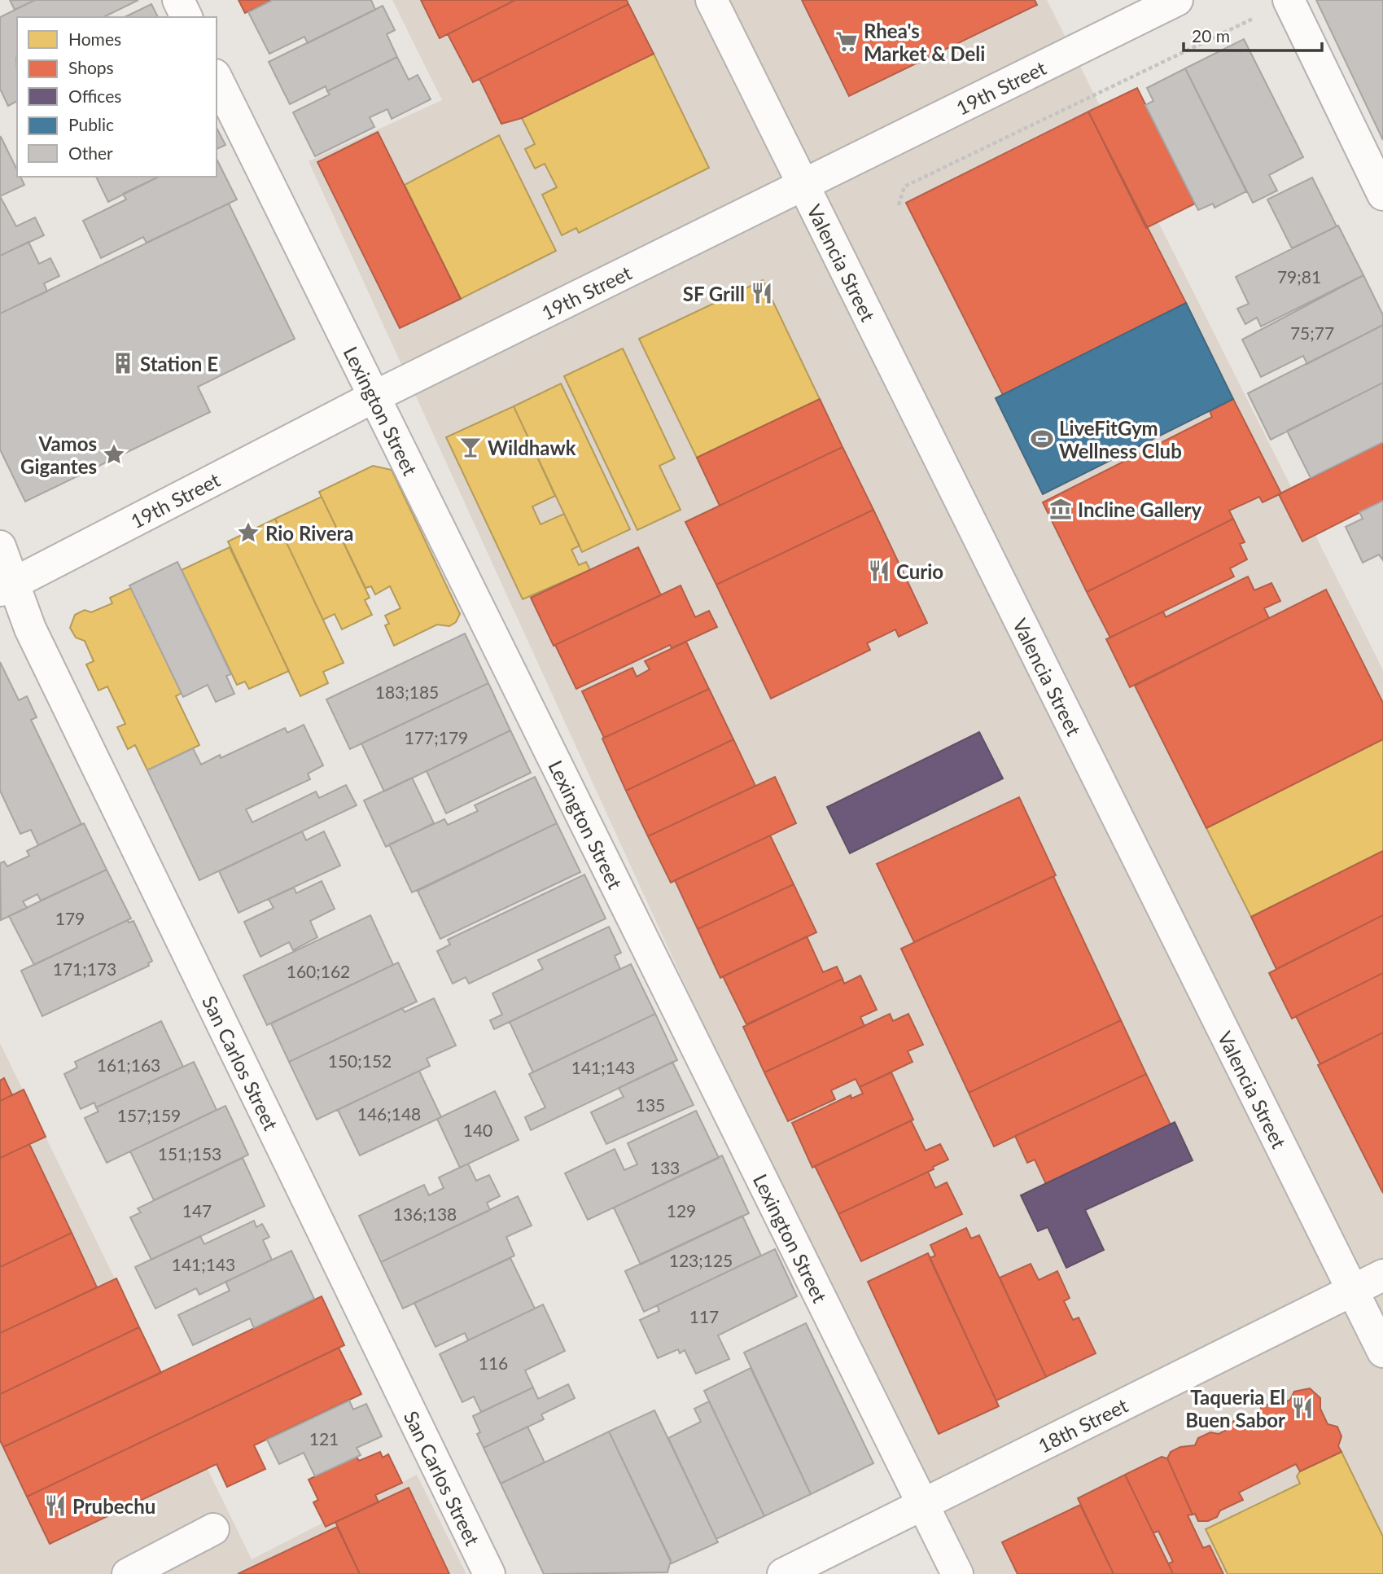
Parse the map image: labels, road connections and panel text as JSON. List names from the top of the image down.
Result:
{
  "streets": {
    "street": [
      "19th Street",
      "Valencia Street",
      "Lexington Street",
      "San Carlos Street",
      "18th Street"
    ]
  },
  "crossings": [
    ["19th Street", "Valencia Street"],
    ["19th Street", "Lexington Street"],
    ["19th Street", "San Carlos Street"],
    ["Valencia Street", "18th Street"],
    ["Lexington Street", "18th Street"]
  ],
  "places": {
    "supermarket": ["Rhea's Market & Deli"],
    "restaurant": [
      "SF Grill",
      "Curio",
      "Taqueria El Buen Sabor",
      "Prubechu"
    ],
    "building": ["Station E"],
    "sports": ["LiveFitGym Wellness Club"],
    "bar": ["Wildhawk"],
    "place": ["Vamos Gigantes", "Rio Rivera"],
    "museum": ["Incline Gallery"]
  },
  "house_numbers": [
    "79;81",
    "75;77",
    "183;185",
    "177;179",
    "179",
    "171;173",
    "160;162",
    "150;152",
    "161;163",
    "141;143",
    "135",
    "146;148",
    "157;159",
    "140",
    "151;153",
    "133",
    "147",
    "129",
    "136;138",
    "123;125",
    "141;143",
    "117",
    "116",
    "121"
  ],
  "legend": [
    "Homes",
    "Shops",
    "Offices",
    "Public",
    "Other"
  ],
  "scale_bar": "20 m"
}
